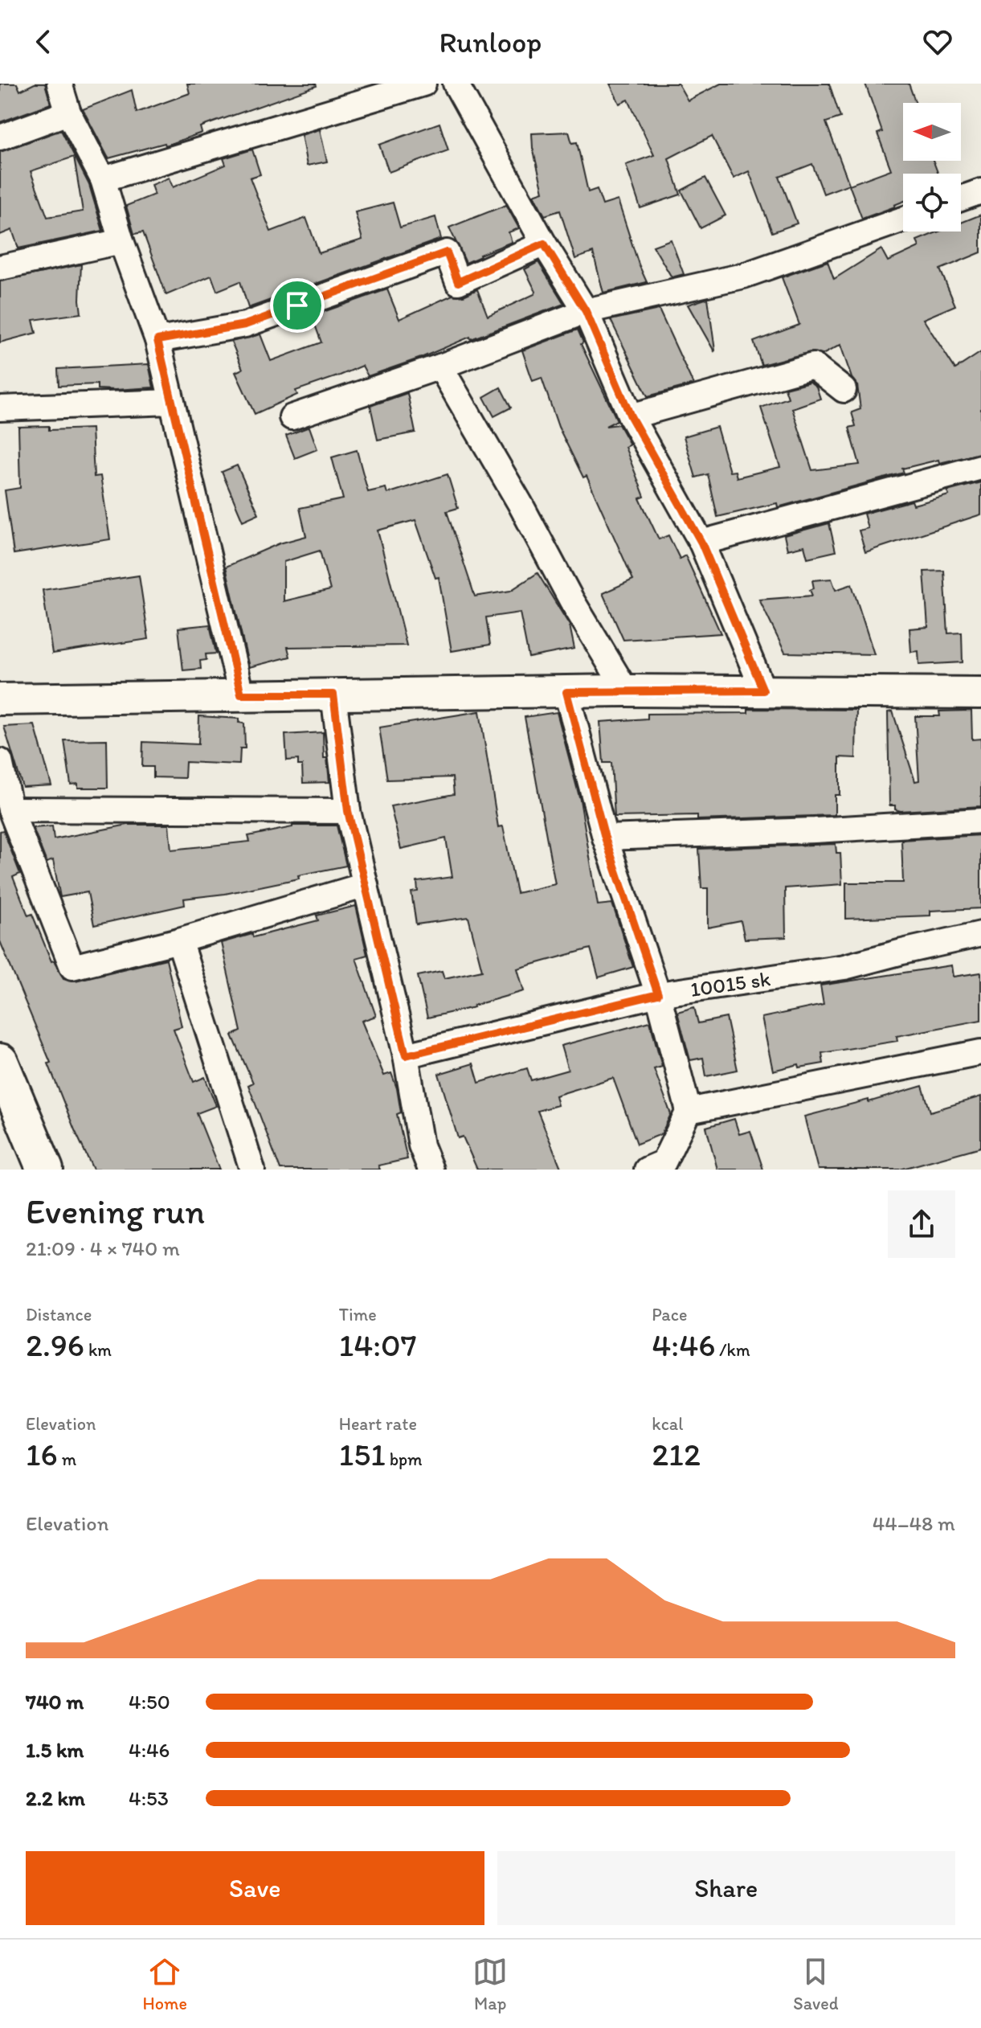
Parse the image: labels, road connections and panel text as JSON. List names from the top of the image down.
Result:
{
  "streets": {
    "street": ["10015 sk"]
  },
  "north": "left",
  "page": {
    "header": "Runloop",
    "heading": ["Evening run", "21:09 · 4 × 740 m"],
    "stats": [
      ["Distance", "2.96 km"],
      ["Time", "14:07"],
      ["Pace", "4:46 /km"],
      ["Elevation", "16 m"],
      ["Heart rate", "151 bpm"],
      ["kcal", "212"]
    ],
    "chart": ["Elevation", "44–48 m"],
    "list": [
      {
        "name": "740 m",
        "note": "4:50"
      },
      {
        "name": "1.5 km",
        "note": "4:46"
      },
      {
        "name": "2.2 km",
        "note": "4:53"
      }
    ],
    "buttons": ["Save", "Share"],
    "tabs": ["Home", "Map", "Saved"]
  }
}
